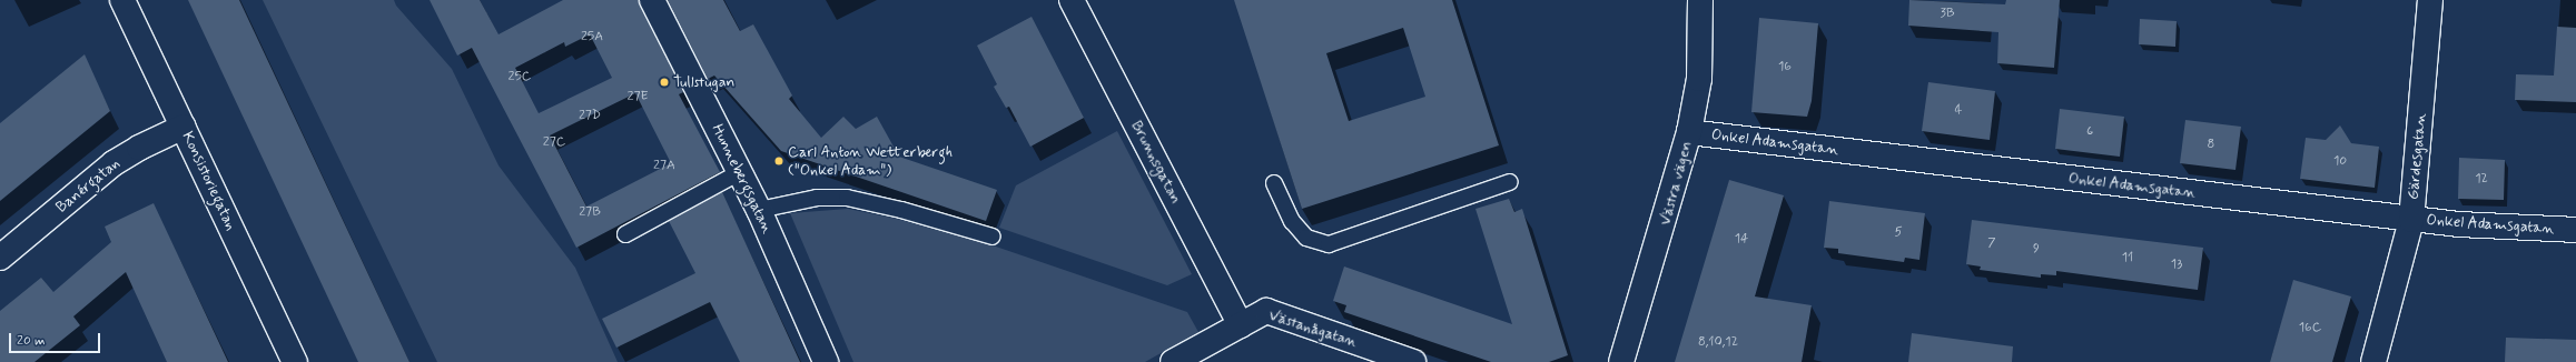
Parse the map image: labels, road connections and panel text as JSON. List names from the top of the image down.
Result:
{
  "streets": {
    "street": [
      "Onkel Adamsgatan",
      "Gärdesgatan",
      "Brunnsgatan",
      "Hunnebergsgatan",
      "Konsistoriegatan",
      "Västra vägen",
      "Banérgatan",
      "Västanågatan"
    ]
  },
  "crossings": [
    ["Onkel Adamsgatan", "Gärdesgatan"],
    ["Onkel Adamsgatan", "Västra vägen"],
    ["Brunnsgatan", "Västanågatan"],
    ["Konsistoriegatan", "Banérgatan"]
  ],
  "places": ["Tullstugan", "Carl Anton Wetterbergh (\"Onkel Adam\")"],
  "house_numbers": [
    "3B",
    "25A",
    "16",
    "25C",
    "27E",
    "4",
    "27D",
    "6",
    "27C",
    "8",
    "10",
    "27A",
    "12",
    "27B",
    "5",
    "14",
    "7",
    "9",
    "11",
    "13",
    "16C",
    "8,10,12"
  ],
  "scale_bar": "20 m"
}
